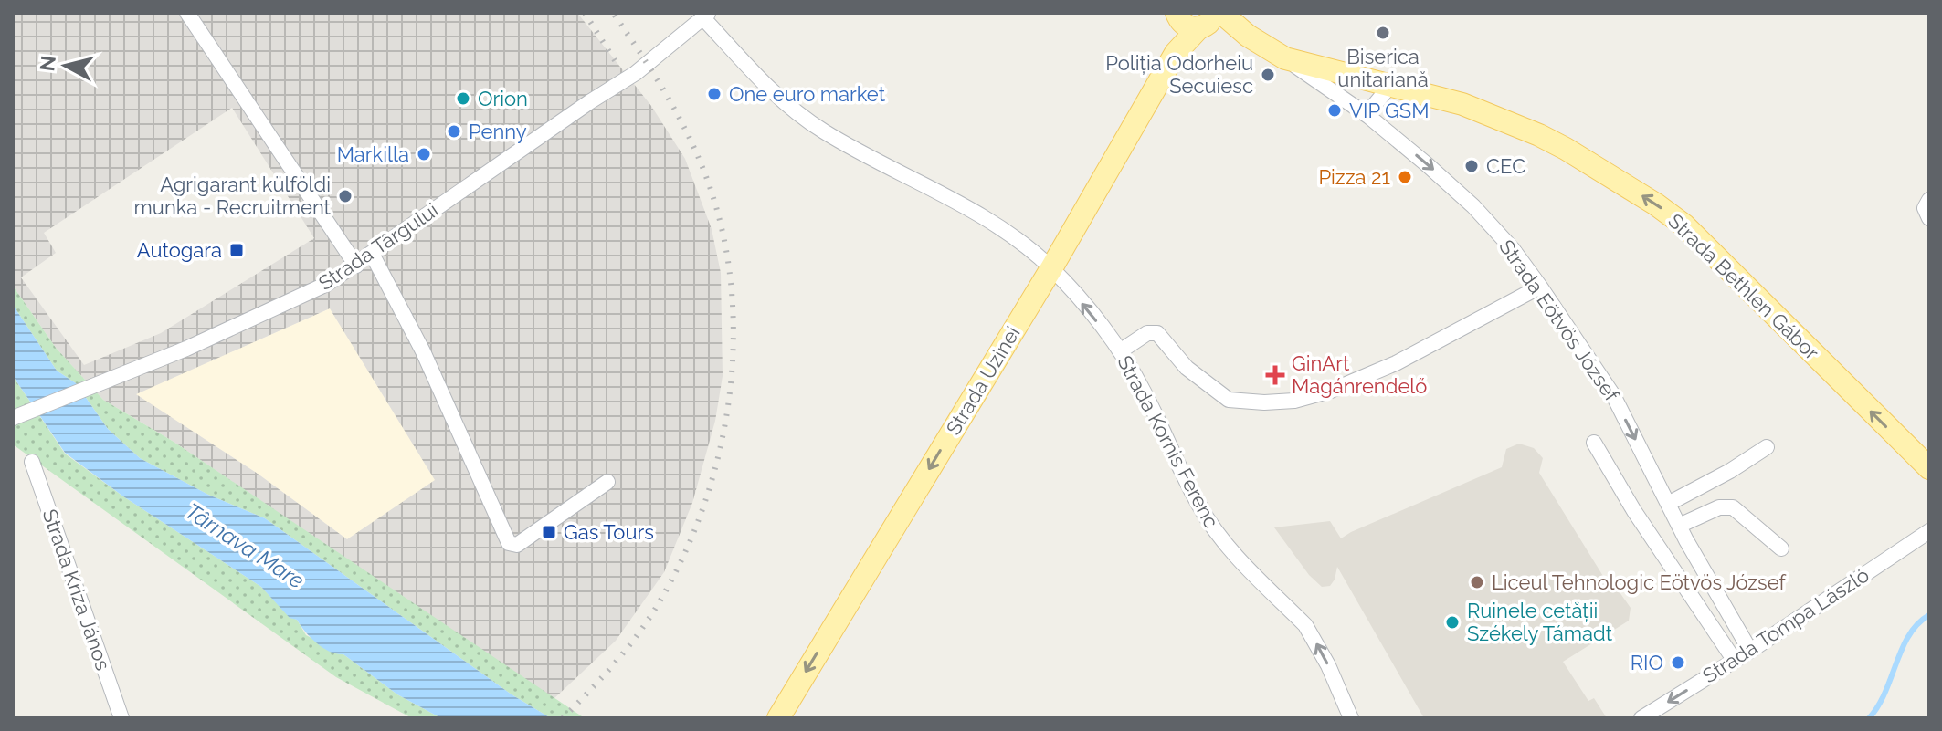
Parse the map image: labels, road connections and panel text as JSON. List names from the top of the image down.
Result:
{
  "streets": {
    "main road": ["Strada Bethlen Gábor", "Strada Uzinei"],
    "street": [
      "Strada Târgului",
      "Strada Eötvös József",
      "Strada Kornis Ferenc",
      "Strada Kriza János",
      "Strada Tompa László"
    ]
  },
  "crossings": [
    ["Strada Târgului", "Strada Kornis Ferenc"],
    ["Strada Bethlen Gábor", "Strada Eötvös József"],
    ["Strada Eötvös József", "Strada Tompa László"],
    ["Strada Uzinei", "Strada Kornis Ferenc"]
  ],
  "one_way": [
    "Strada Bethlen Gábor",
    "Strada Eötvös József",
    "Strada Uzinei",
    "Strada Kornis Ferenc"
  ],
  "water": ["Târnava Mare"],
  "places": {
    "other": [
      "Biserica unitariană",
      "Poliția Odorheiu Secuiesc",
      "One euro market",
      "Orion",
      "VIP GSM",
      "Penny",
      "Markilla",
      "CEC",
      "Pizza 21",
      "Agrigarant külföldi munka - Recruitment",
      "Liceul Tehnologic Eötvös József",
      "Ruinele cetății Székely Támadt",
      "RIO"
    ],
    "transit": ["Autogara", "Gas Tours"],
    "health": ["GinArt Magánrendelő"]
  },
  "north": "left"
}
